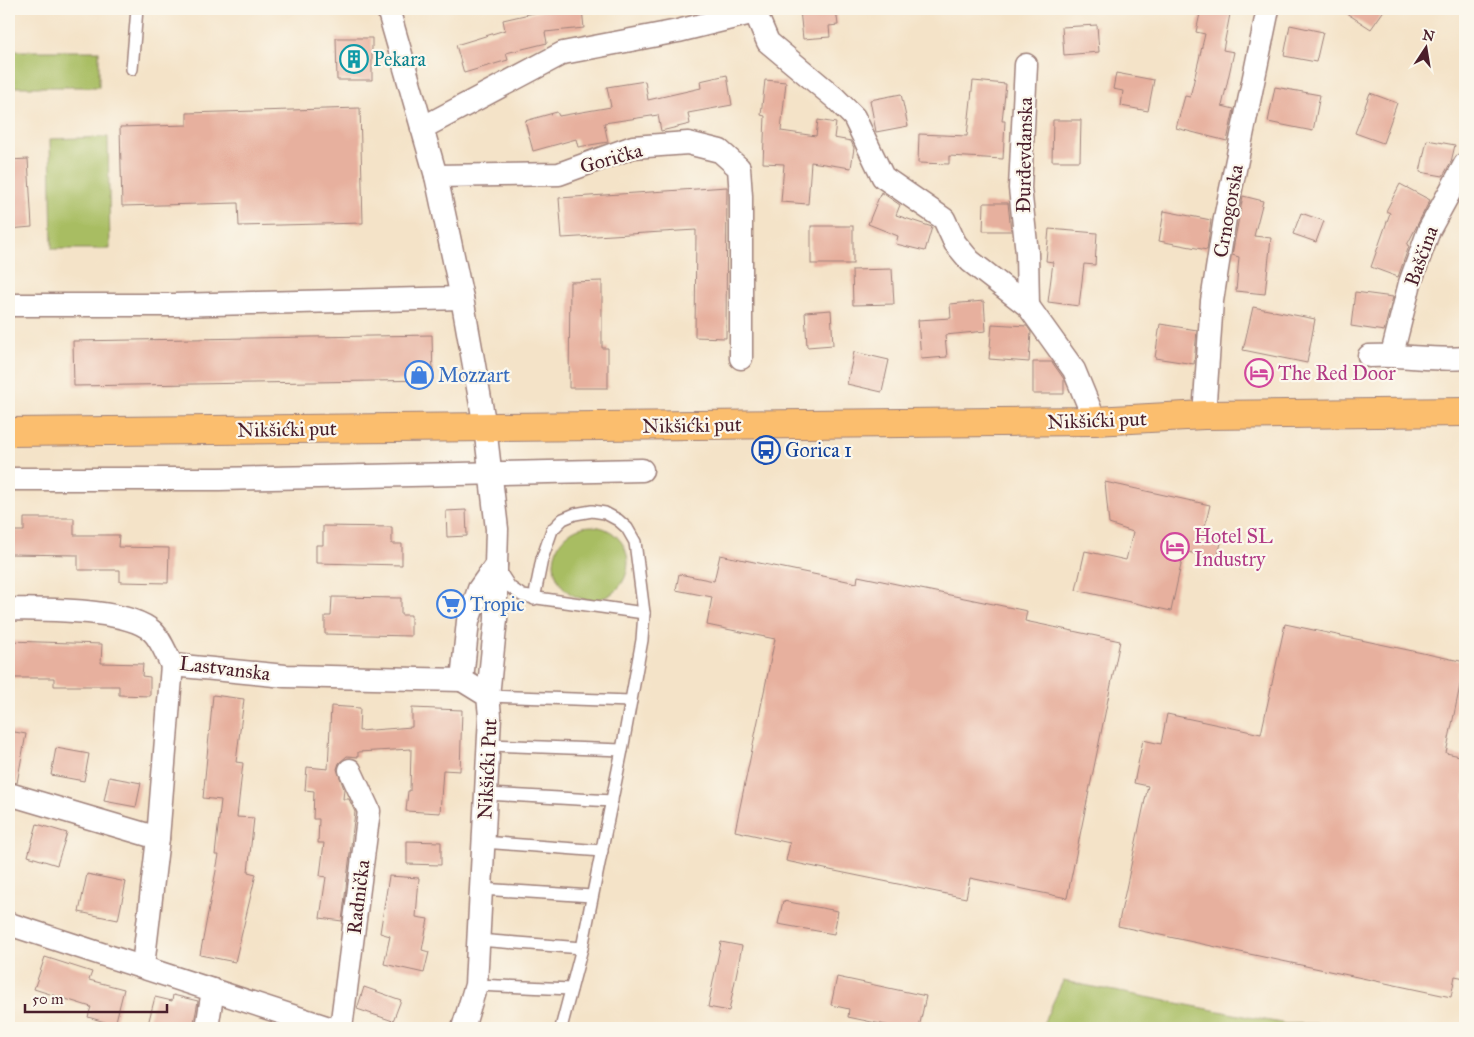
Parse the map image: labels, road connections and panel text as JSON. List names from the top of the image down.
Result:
{
  "streets": {
    "main road": ["Nikšićki put"],
    "street": [
      "Đurđevdanska",
      "Gorička",
      "Crnogorska",
      "Baščina",
      "Lastvanska",
      "Nikšićki Put",
      "Radnička"
    ]
  },
  "crossings": [
    ["Crnogorska", "Nikšićki put"],
    ["Lastvanska", "Nikšićki Put"]
  ],
  "places": {
    "building": ["Pekara"],
    "hotel": ["The Red Door", "Hotel SL Industry"],
    "shop": ["Mozzart"],
    "bus stop": ["Gorica 1"],
    "supermarket": ["Tropic"]
  },
  "scale_bar": "50 m",
  "north": "top"
}
